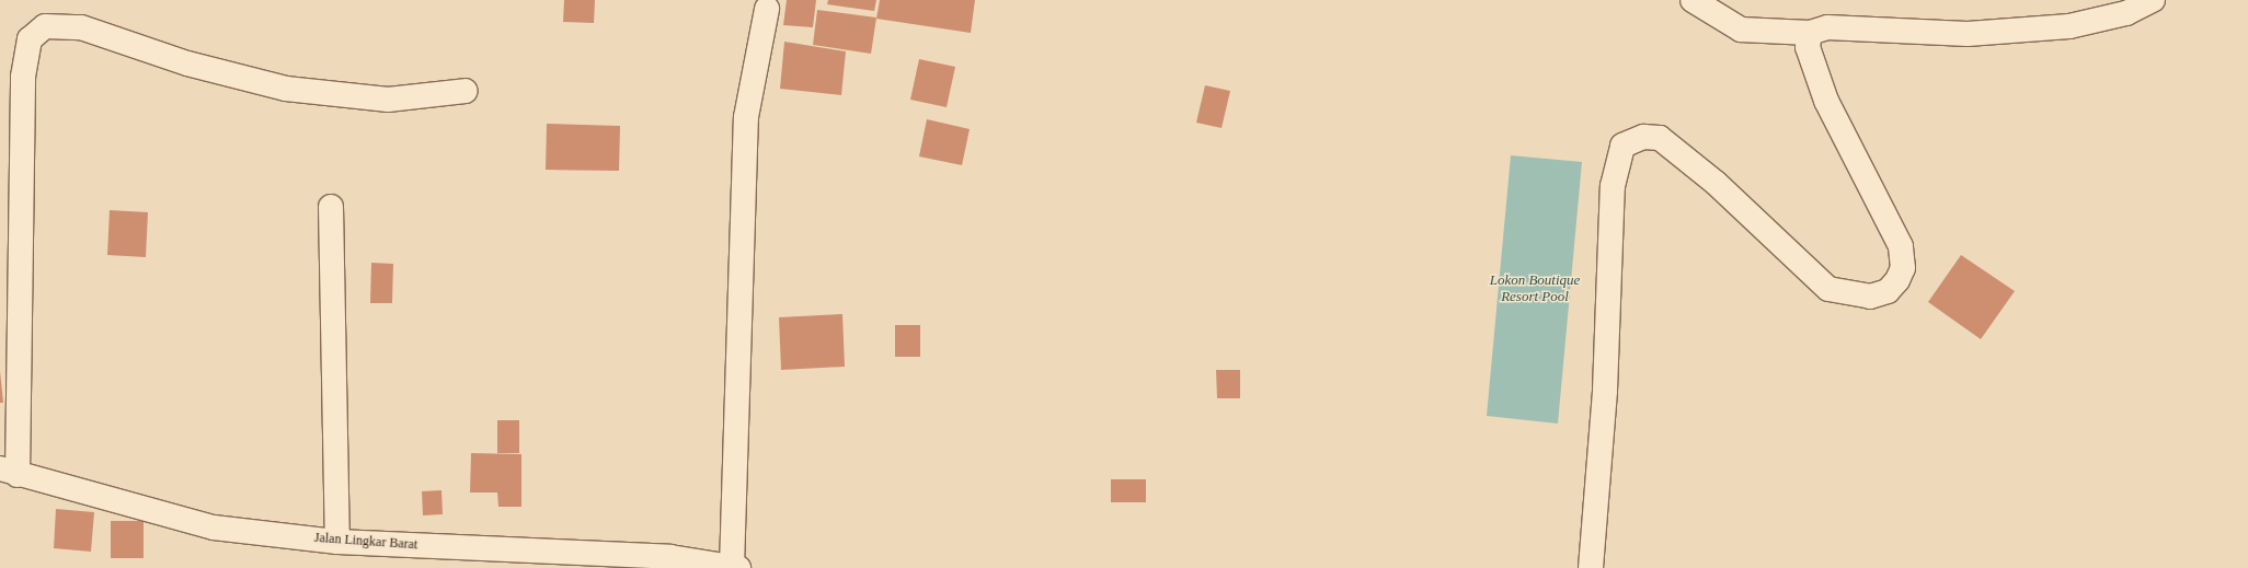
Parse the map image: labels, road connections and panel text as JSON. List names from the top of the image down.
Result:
{
  "streets": {
    "street": ["Jalan Lingkar Barat"]
  },
  "water": ["Lokon Boutique Resort Pool"]
}
